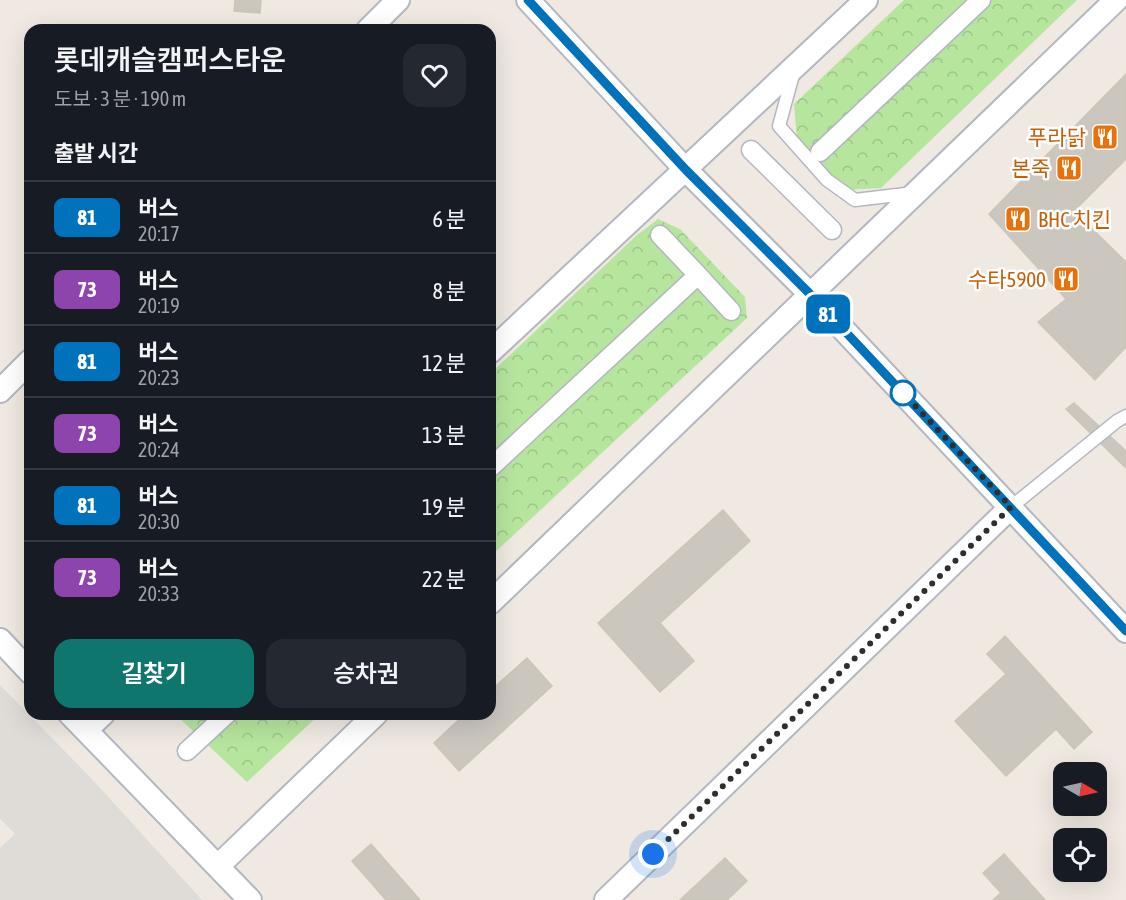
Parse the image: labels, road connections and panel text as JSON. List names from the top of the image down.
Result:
{
  "places": {
    "restaurant": [
      "푸라닭",
      "본죽",
      "BHC 치킨",
      "수타5900"
    ]
  },
  "lines": ["bus line 81"],
  "north": "right",
  "page": {
    "on_map": "81",
    "heading": [
      ["롯데캐슬캠퍼스타운", "도보 · 3 분 · 190 m"],
      "출발 시간"
    ],
    "list": [
      {
        "mark": "81",
        "name": "버스",
        "note": "20:17",
        "value": "6 분"
      },
      {
        "mark": "73",
        "name": "버스",
        "note": "20:19",
        "value": "8 분"
      },
      {
        "mark": "81",
        "name": "버스",
        "note": "20:23",
        "value": "12 분"
      },
      {
        "mark": "73",
        "name": "버스",
        "note": "20:24",
        "value": "13 분"
      },
      {
        "mark": "81",
        "name": "버스",
        "note": "20:30",
        "value": "19 분"
      },
      {
        "mark": "73",
        "name": "버스",
        "note": "20:33",
        "value": "22 분"
      }
    ],
    "buttons": ["길찾기", "승차권"]
  }
}
